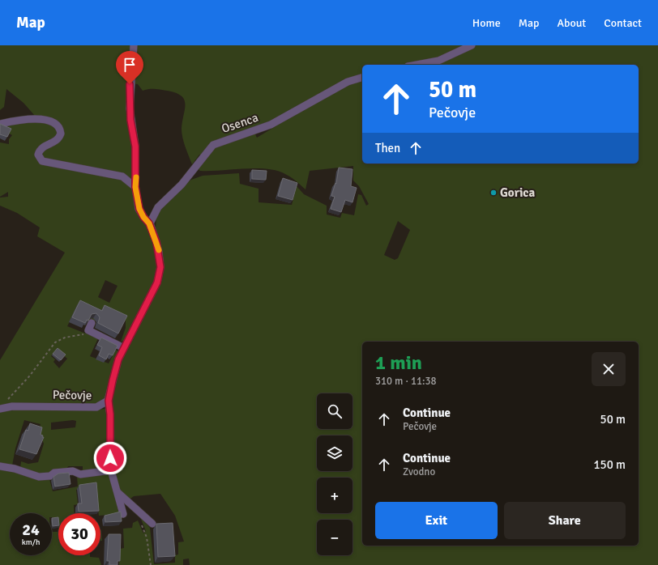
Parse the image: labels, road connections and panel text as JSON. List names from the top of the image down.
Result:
{
  "streets": {
    "street": ["Osenca", "Pečovje"]
  },
  "crossings": [
    ["Osenca", "Pečovje"]
  ],
  "places": ["Gorica"],
  "page": {
    "header": "Map",
    "nav": [
      "Home",
      "Map",
      "About",
      "Contact"
    ],
    "turn": ["50 m", "Pečovje"],
    "then": "Then",
    "heading": ["1 min", "310 m · 11:38"],
    "map_buttons": ["+", "−"],
    "list": [
      {
        "name": "Continue",
        "note": "Pečovje",
        "value": "50 m"
      },
      {
        "name": "Continue",
        "note": "Zvodno",
        "value": "150 m"
      }
    ],
    "buttons": ["Exit", "Share"],
    "speed": "24 km/h",
    "limit": "30"
  }
}
